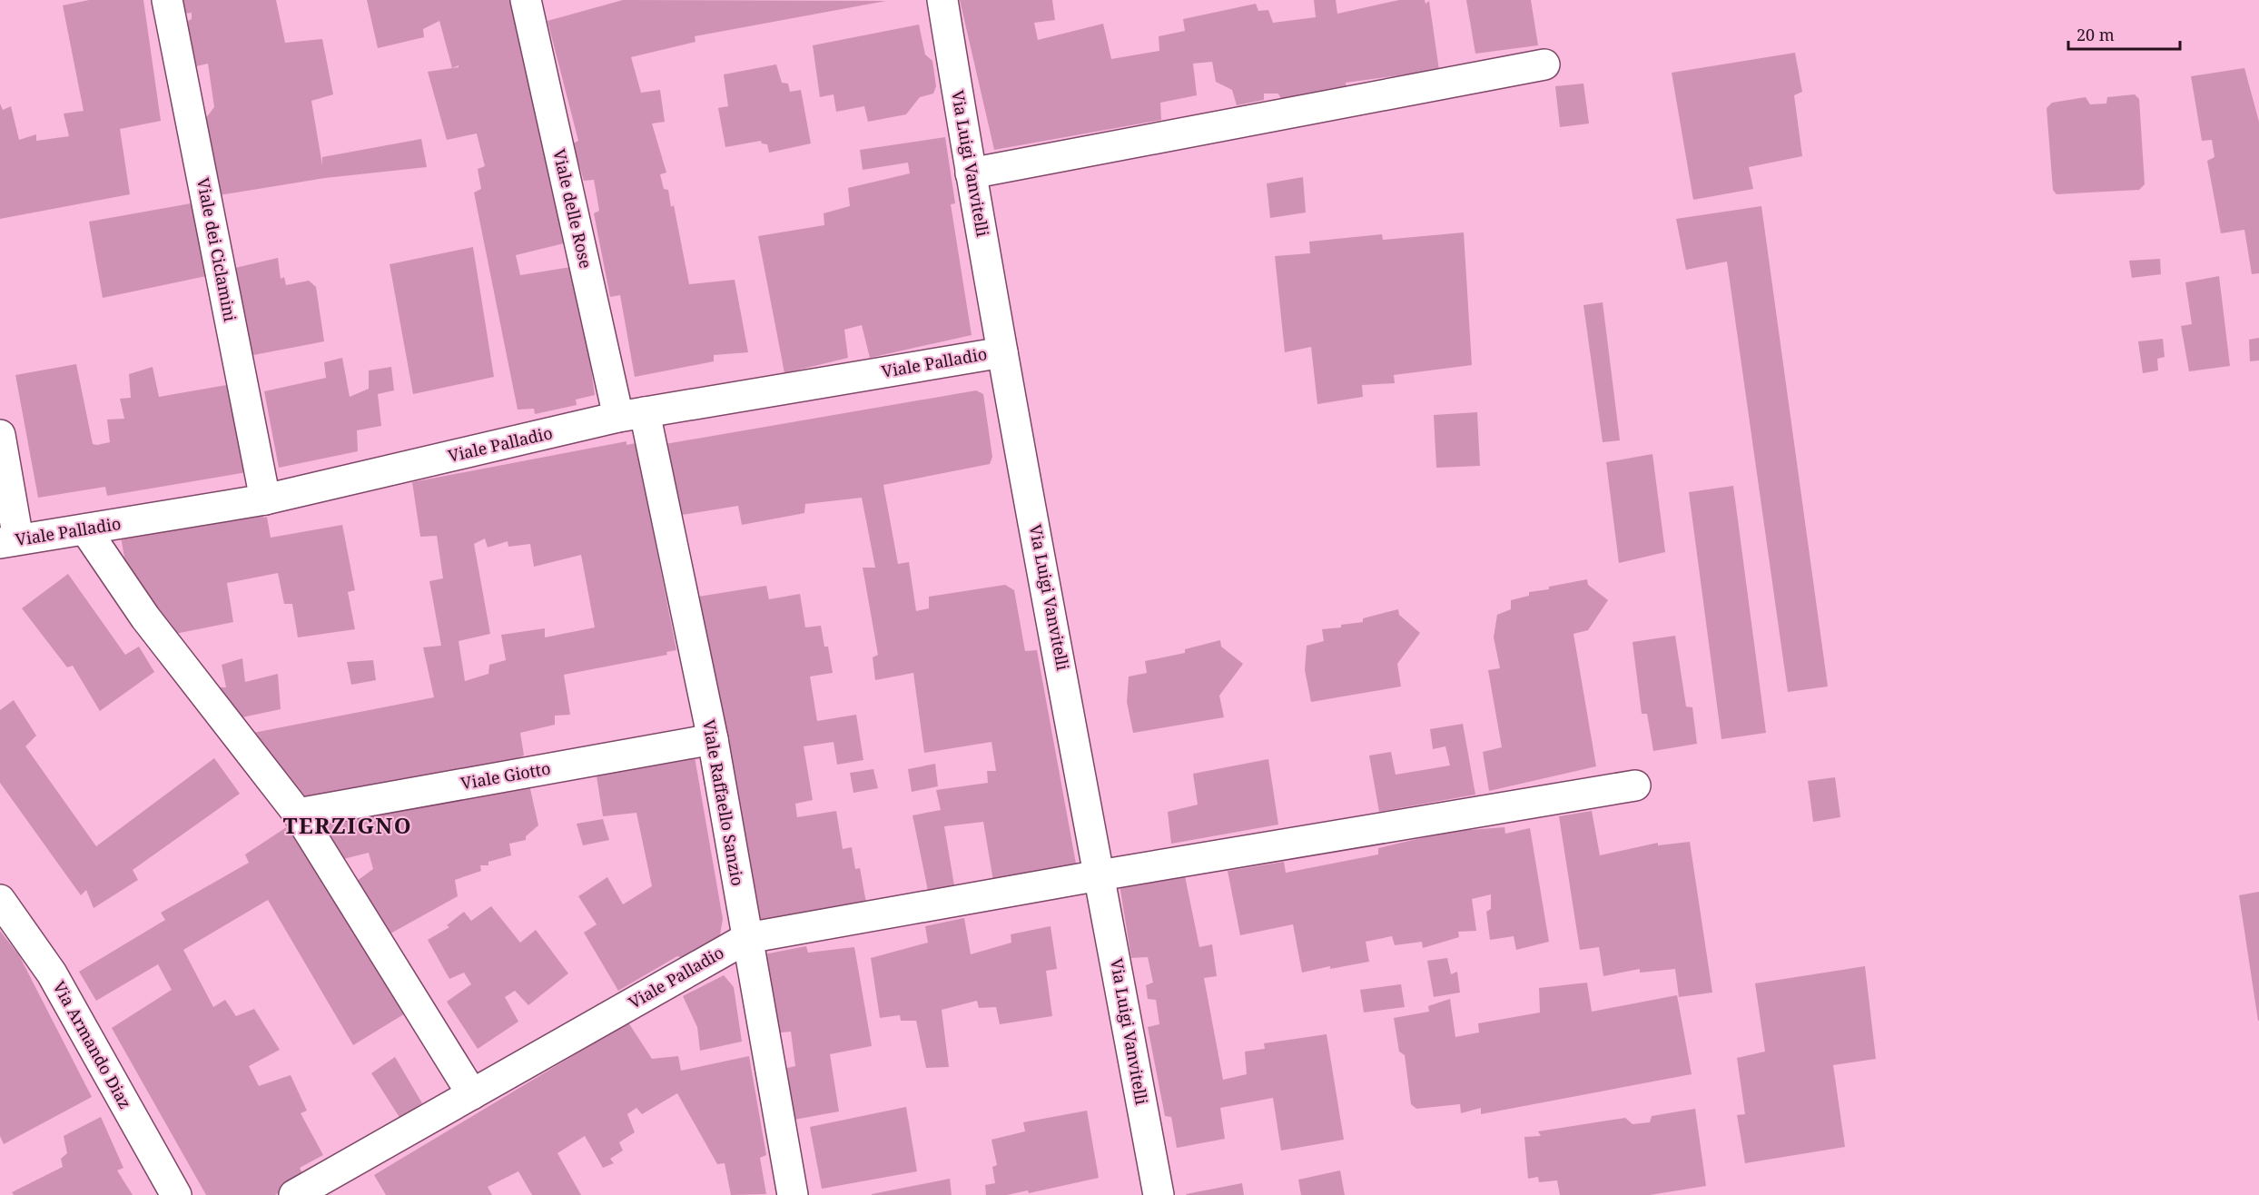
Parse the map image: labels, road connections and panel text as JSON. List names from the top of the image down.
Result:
{
  "streets": {
    "street": [
      "Via Luigi Vanvitelli",
      "Viale delle Rose",
      "Viale dei Ciclamini",
      "Viale Palladio",
      "Viale Giotto",
      "Viale Raffaello Sanzio",
      "Via Armando Diaz"
    ]
  },
  "crossings": [
    ["Via Luigi Vanvitelli", "Viale Palladio"],
    ["Viale delle Rose", "Viale Palladio"],
    ["Viale delle Rose", "Viale Raffaello Sanzio"],
    ["Viale dei Ciclamini", "Viale Palladio"],
    ["Viale Palladio", "Viale Raffaello Sanzio"],
    ["Viale Giotto", "Viale Raffaello Sanzio"]
  ],
  "districts": ["TERZIGNO"],
  "scale_bar": "20 m"
}
